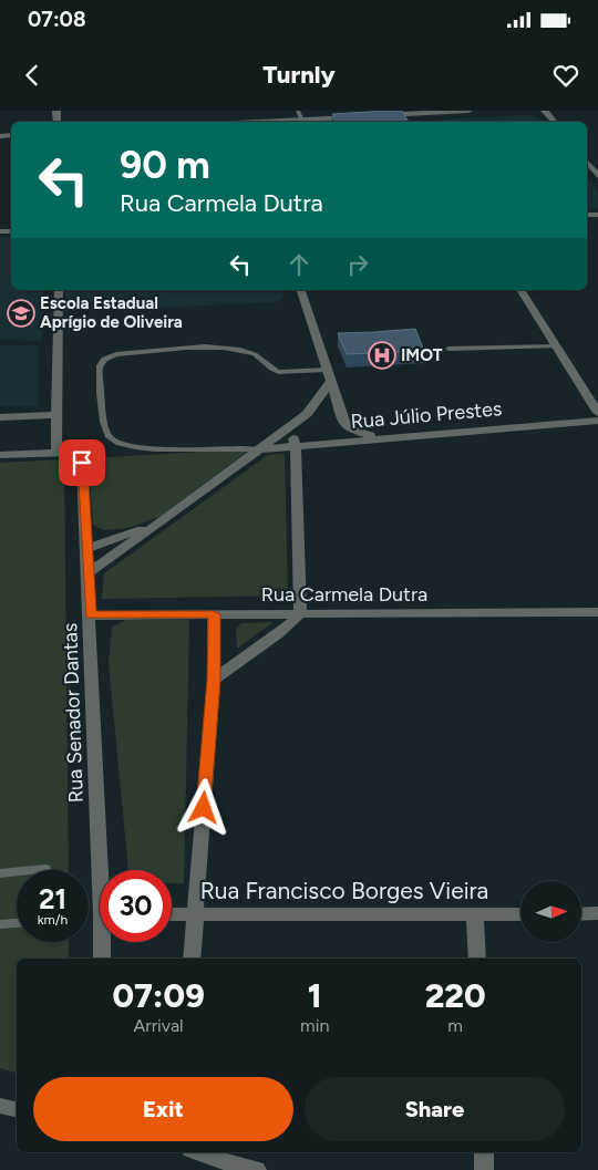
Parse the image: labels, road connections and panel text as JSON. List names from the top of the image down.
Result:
{
  "streets": {
    "street": [
      "Rua Júlio Prestes",
      "Rua Carmela Dutra",
      "Rua Senador Dantas",
      "Rua Francisco Borges Vieira"
    ]
  },
  "crossings": [
    ["Rua Carmela Dutra", "Rua Senador Dantas"]
  ],
  "places": {
    "school or university": ["Escola Estadual Aprígio de Oliveira"],
    "hospital": ["IMOT"]
  },
  "north": "right",
  "page": {
    "status": "07:08",
    "header": "Turnly",
    "turn": ["90 m", "Rua Carmela Dutra"],
    "speed": "21 km/h",
    "limit": "30",
    "eta": [
      "07:09",
      "Arrival",
      "1",
      "min",
      "220",
      "m"
    ],
    "buttons": ["Exit", "Share"]
  }
}
